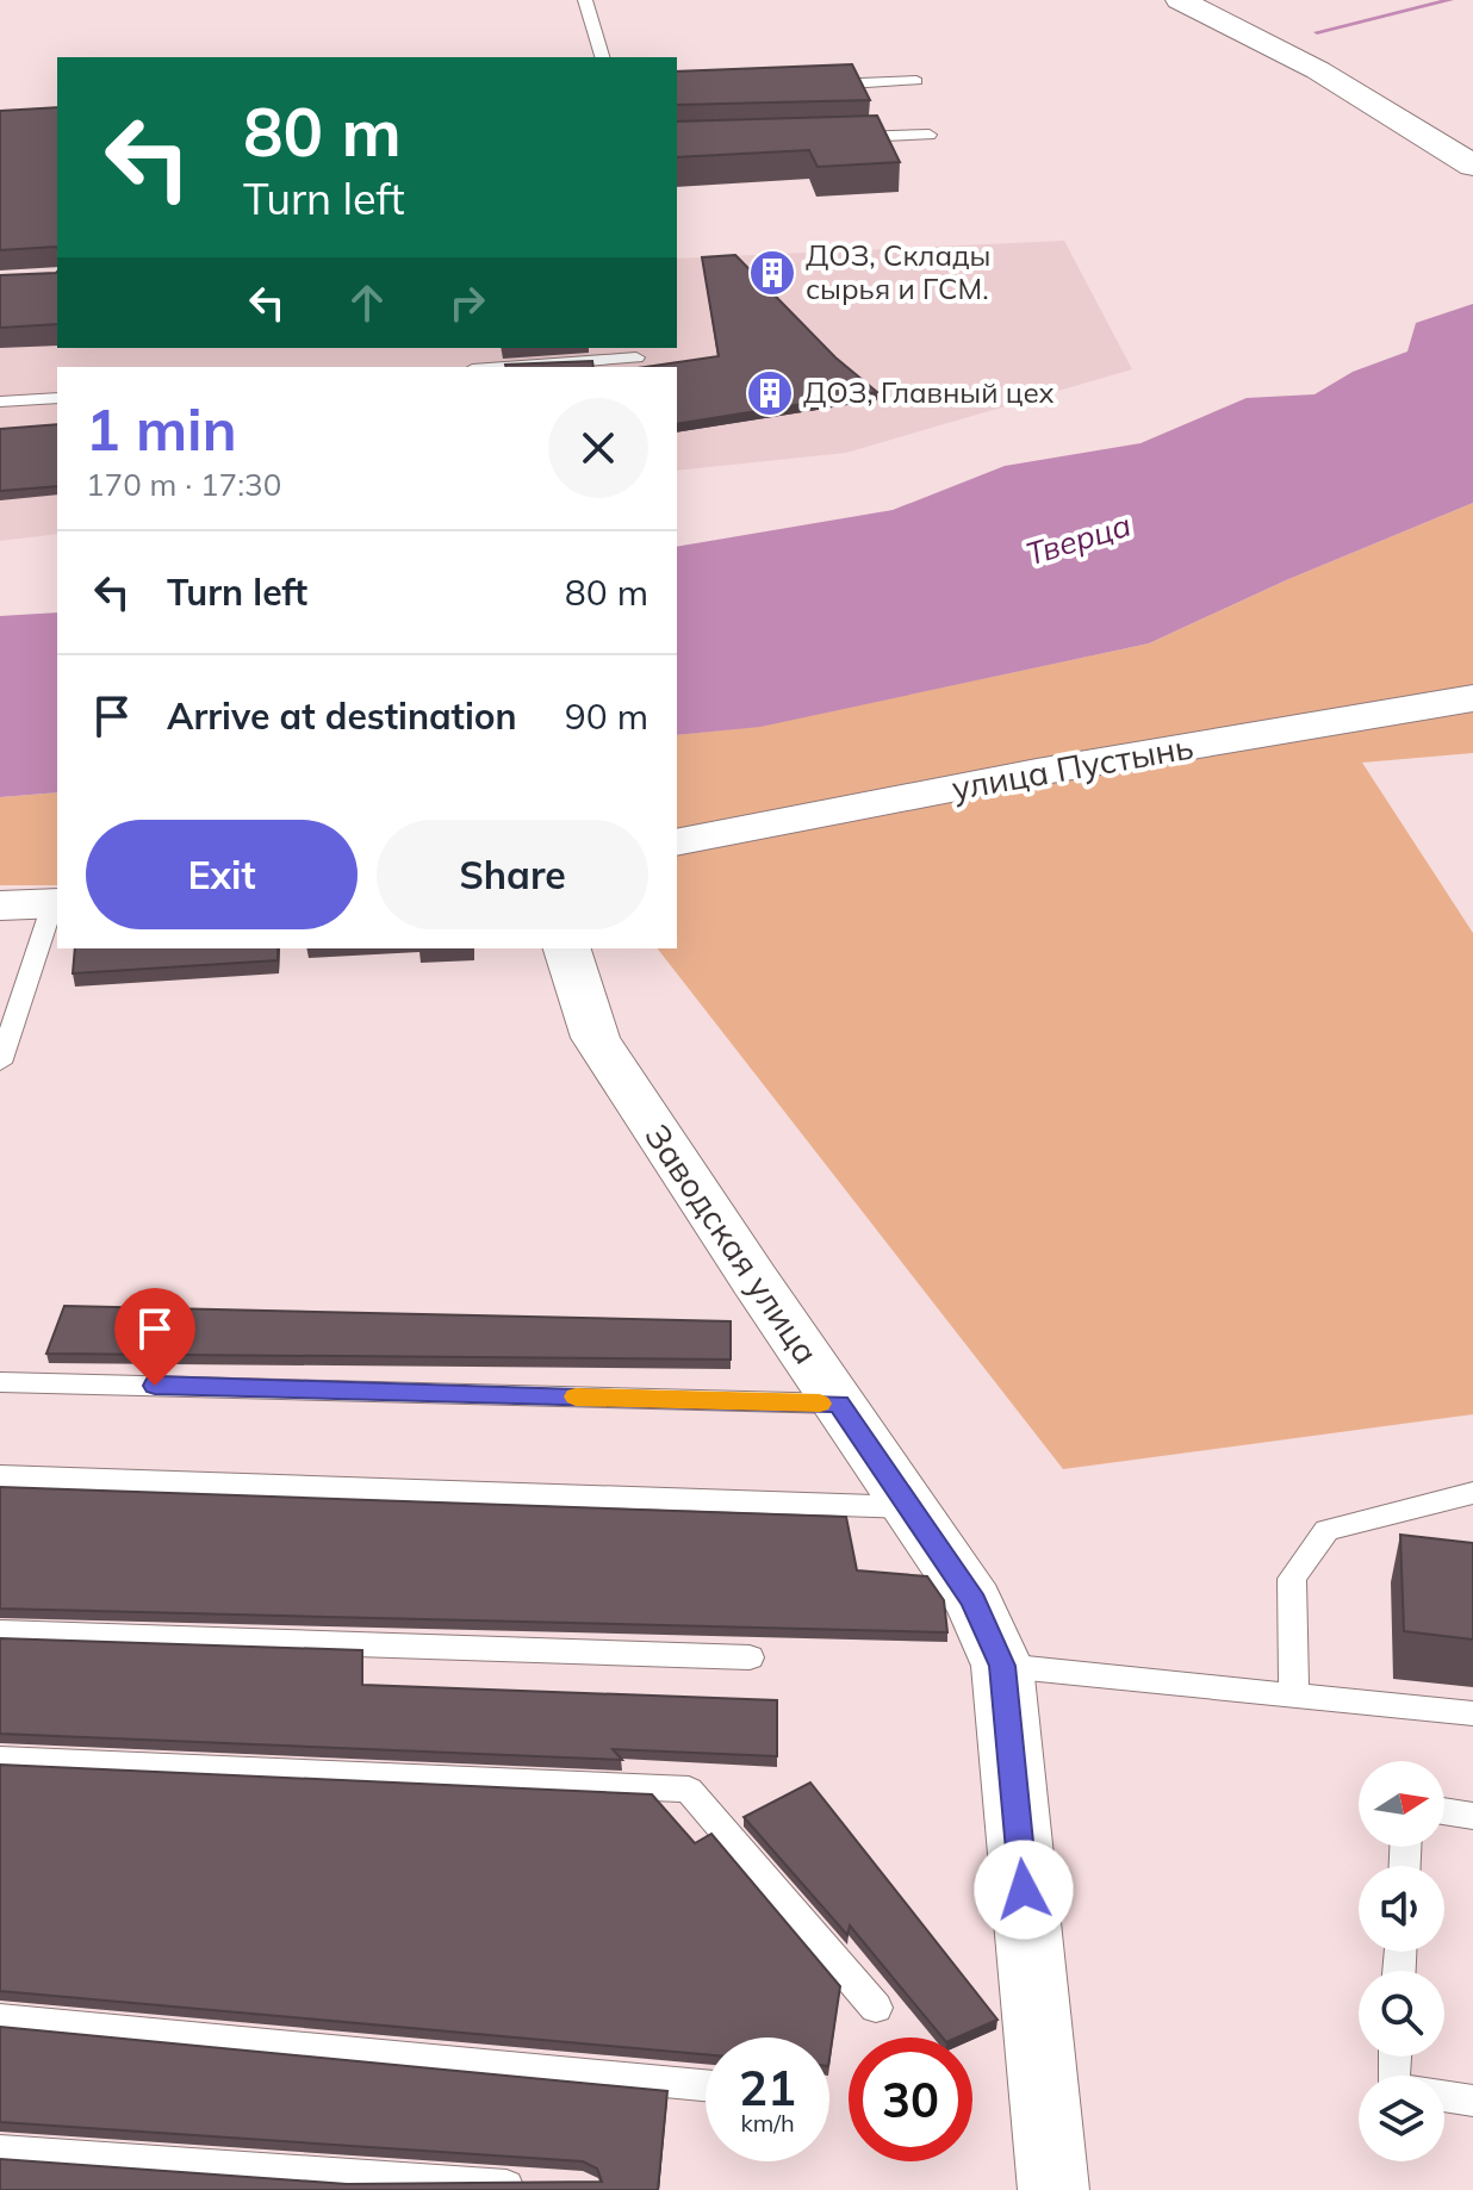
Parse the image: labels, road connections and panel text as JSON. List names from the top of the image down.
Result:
{
  "streets": {
    "street": ["улица Пустынь", "Заводская улица"]
  },
  "water": ["Тверца"],
  "places": {
    "building": ["ДОЗ, Склады сырья и ГСМ.", "ДОЗ, Главный цех"]
  },
  "north": "right",
  "page": {
    "turn": ["80 m", "Turn left"],
    "heading": ["1 min", "170 m · 17:30"],
    "list": [
      {
        "name": "Turn left",
        "value": "80 m"
      },
      {
        "name": "Arrive at destination",
        "value": "90 m"
      }
    ],
    "buttons": ["Exit", "Share"],
    "speed": "21 km/h",
    "limit": "30"
  }
}
